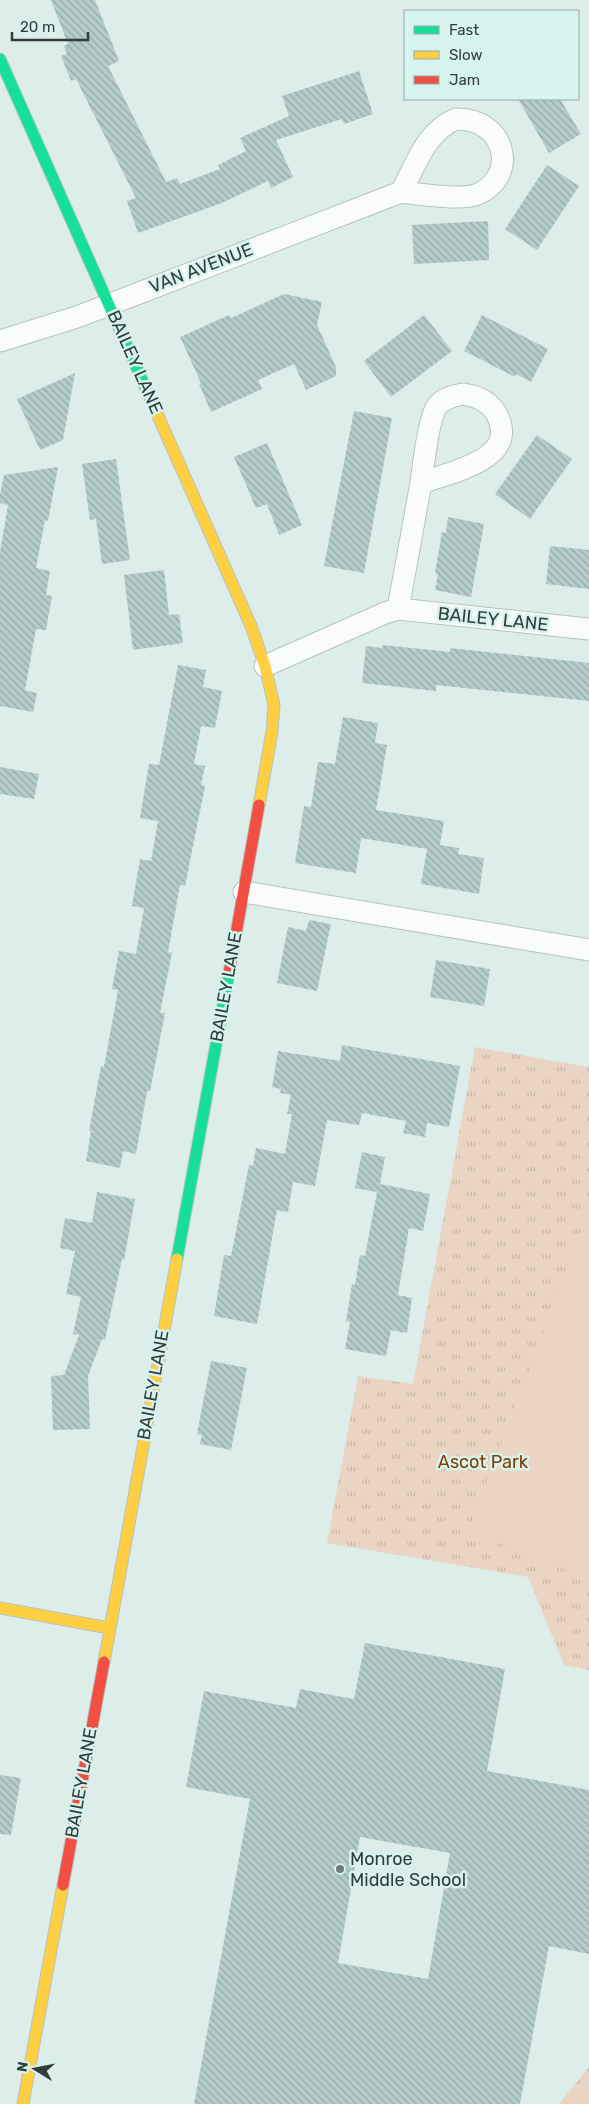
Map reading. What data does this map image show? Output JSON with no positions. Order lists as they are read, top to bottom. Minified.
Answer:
{"streets":{"street":["VAN AVENUE","BAILEY LANE"]},"crossings":[["VAN AVENUE","BAILEY LANE"]],"parks":["Ascot Park"],"places":["Monroe Middle School"],"legend":["Fast","Slow","Jam"],"scale_bar":"20 m","north":"left"}
